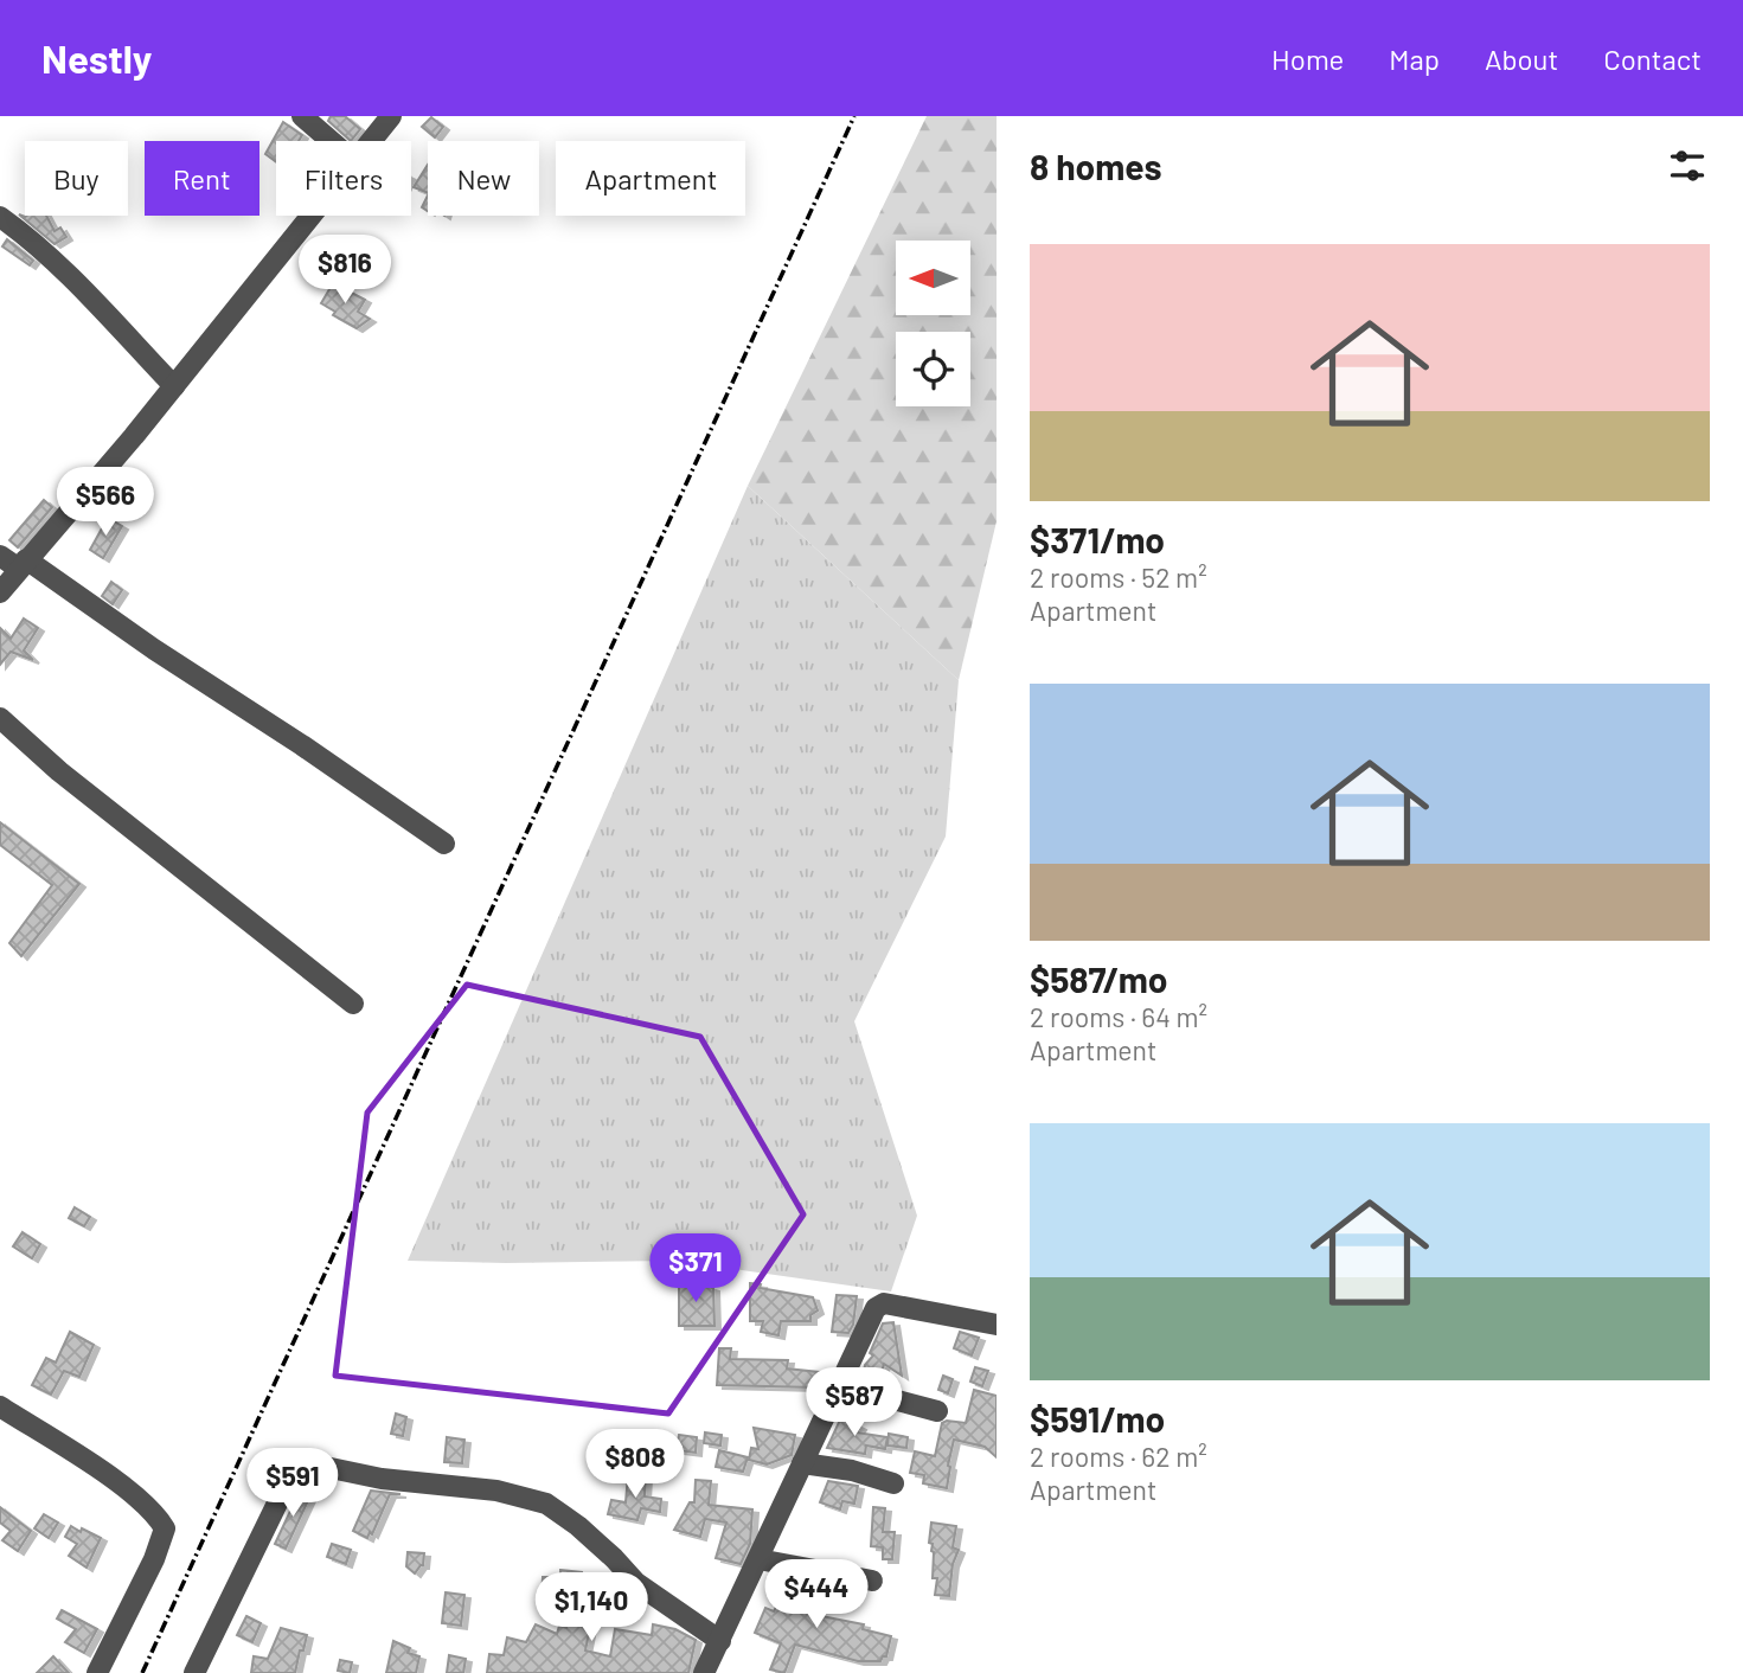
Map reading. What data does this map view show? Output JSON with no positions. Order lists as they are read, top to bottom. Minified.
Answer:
{"north":"left","page":{"header":"Nestly","nav":["Home","Map","About","Contact"],"heading":"8 homes","chip":["Buy","Rent","Filters","New","Apartment"],"list":[{"name":"$371/mo","note":"2 rooms · 52 m² · Apartment"},{"name":"$587/mo","note":"2 rooms · 64 m² · Apartment"},{"name":"$591/mo","note":"2 rooms · 62 m² · Apartment"}],"price":["$816","$566","$371","$587","$808","$591","$444","$1,140"]}}
